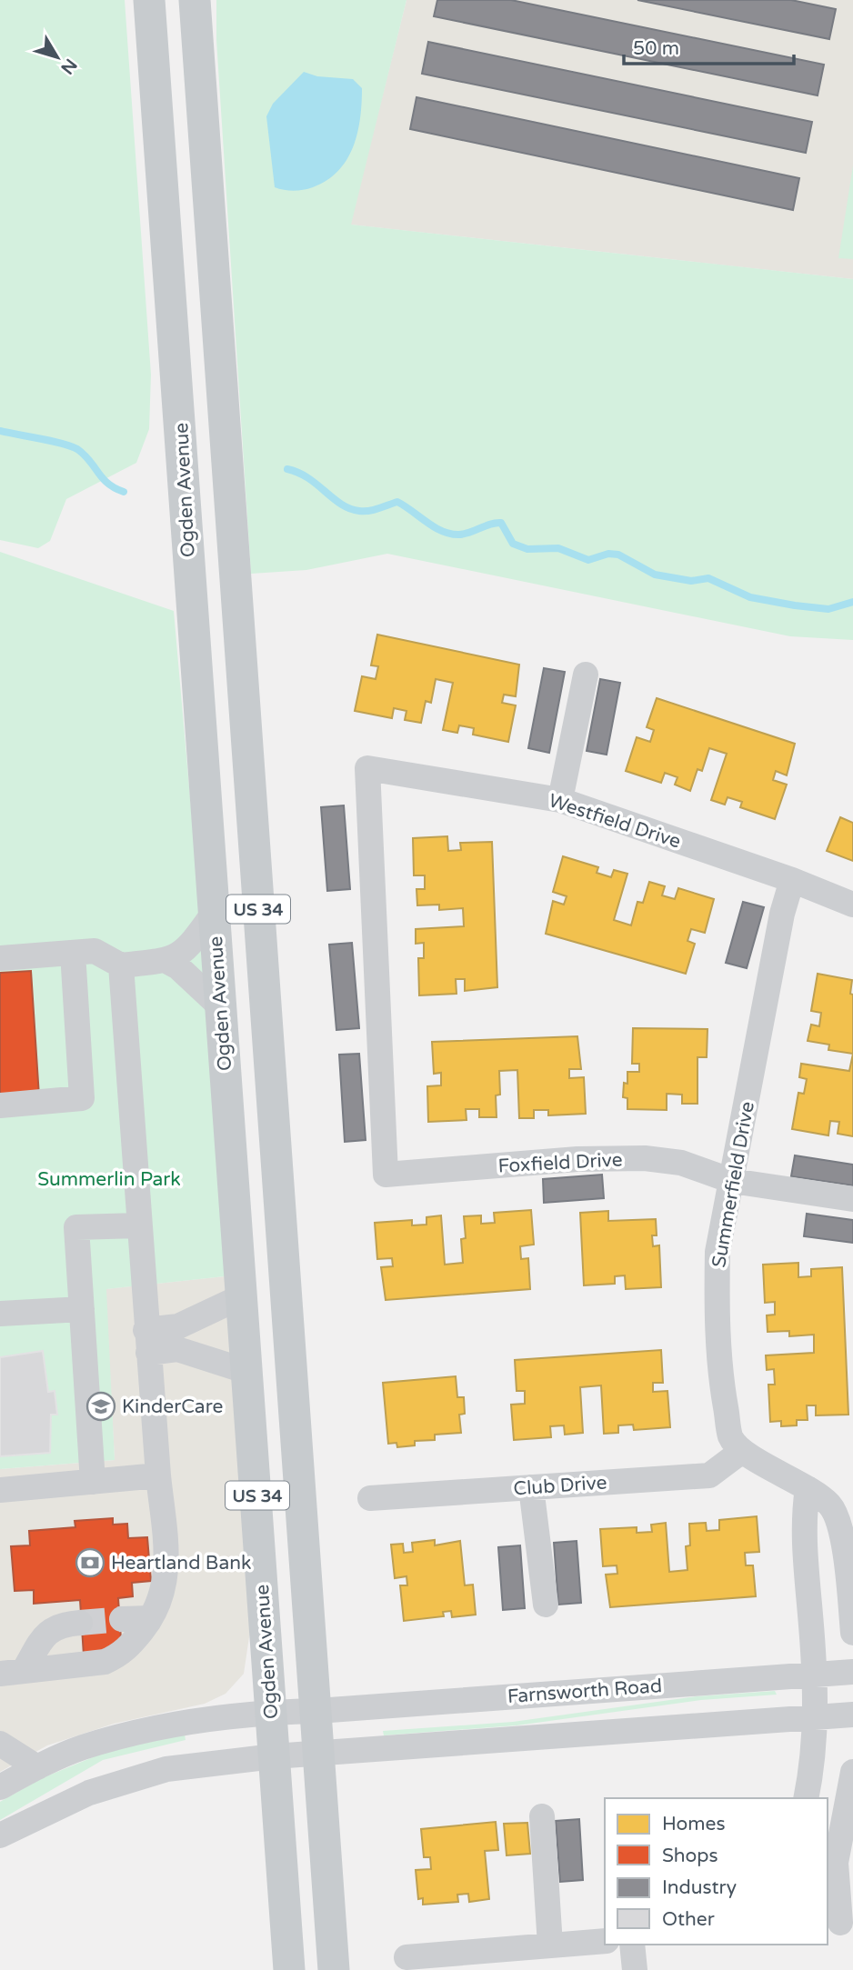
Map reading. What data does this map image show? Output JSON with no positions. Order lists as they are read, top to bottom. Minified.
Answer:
{"streets":{"main road":["Ogden Avenue","US 34"],"street":["Westfield Drive","Foxfield Drive","Summerfield Drive","Club Drive","Farnsworth Road"]},"crossings":[["Ogden Avenue","Farnsworth Road"],["Westfield Drive","Foxfield Drive"],["Westfield Drive","Summerfield Drive"],["US 34","Farnsworth Road"],["Foxfield Drive","Summerfield Drive"],["Summerfield Drive","Club Drive"]],"parks":["Summerlin Park"],"places":{"school or university":["KinderCare"],"bank":["Heartland Bank"]},"legend":["Homes","Shops","Industry","Other"],"scale_bar":"50 m","north":"bottom right"}
